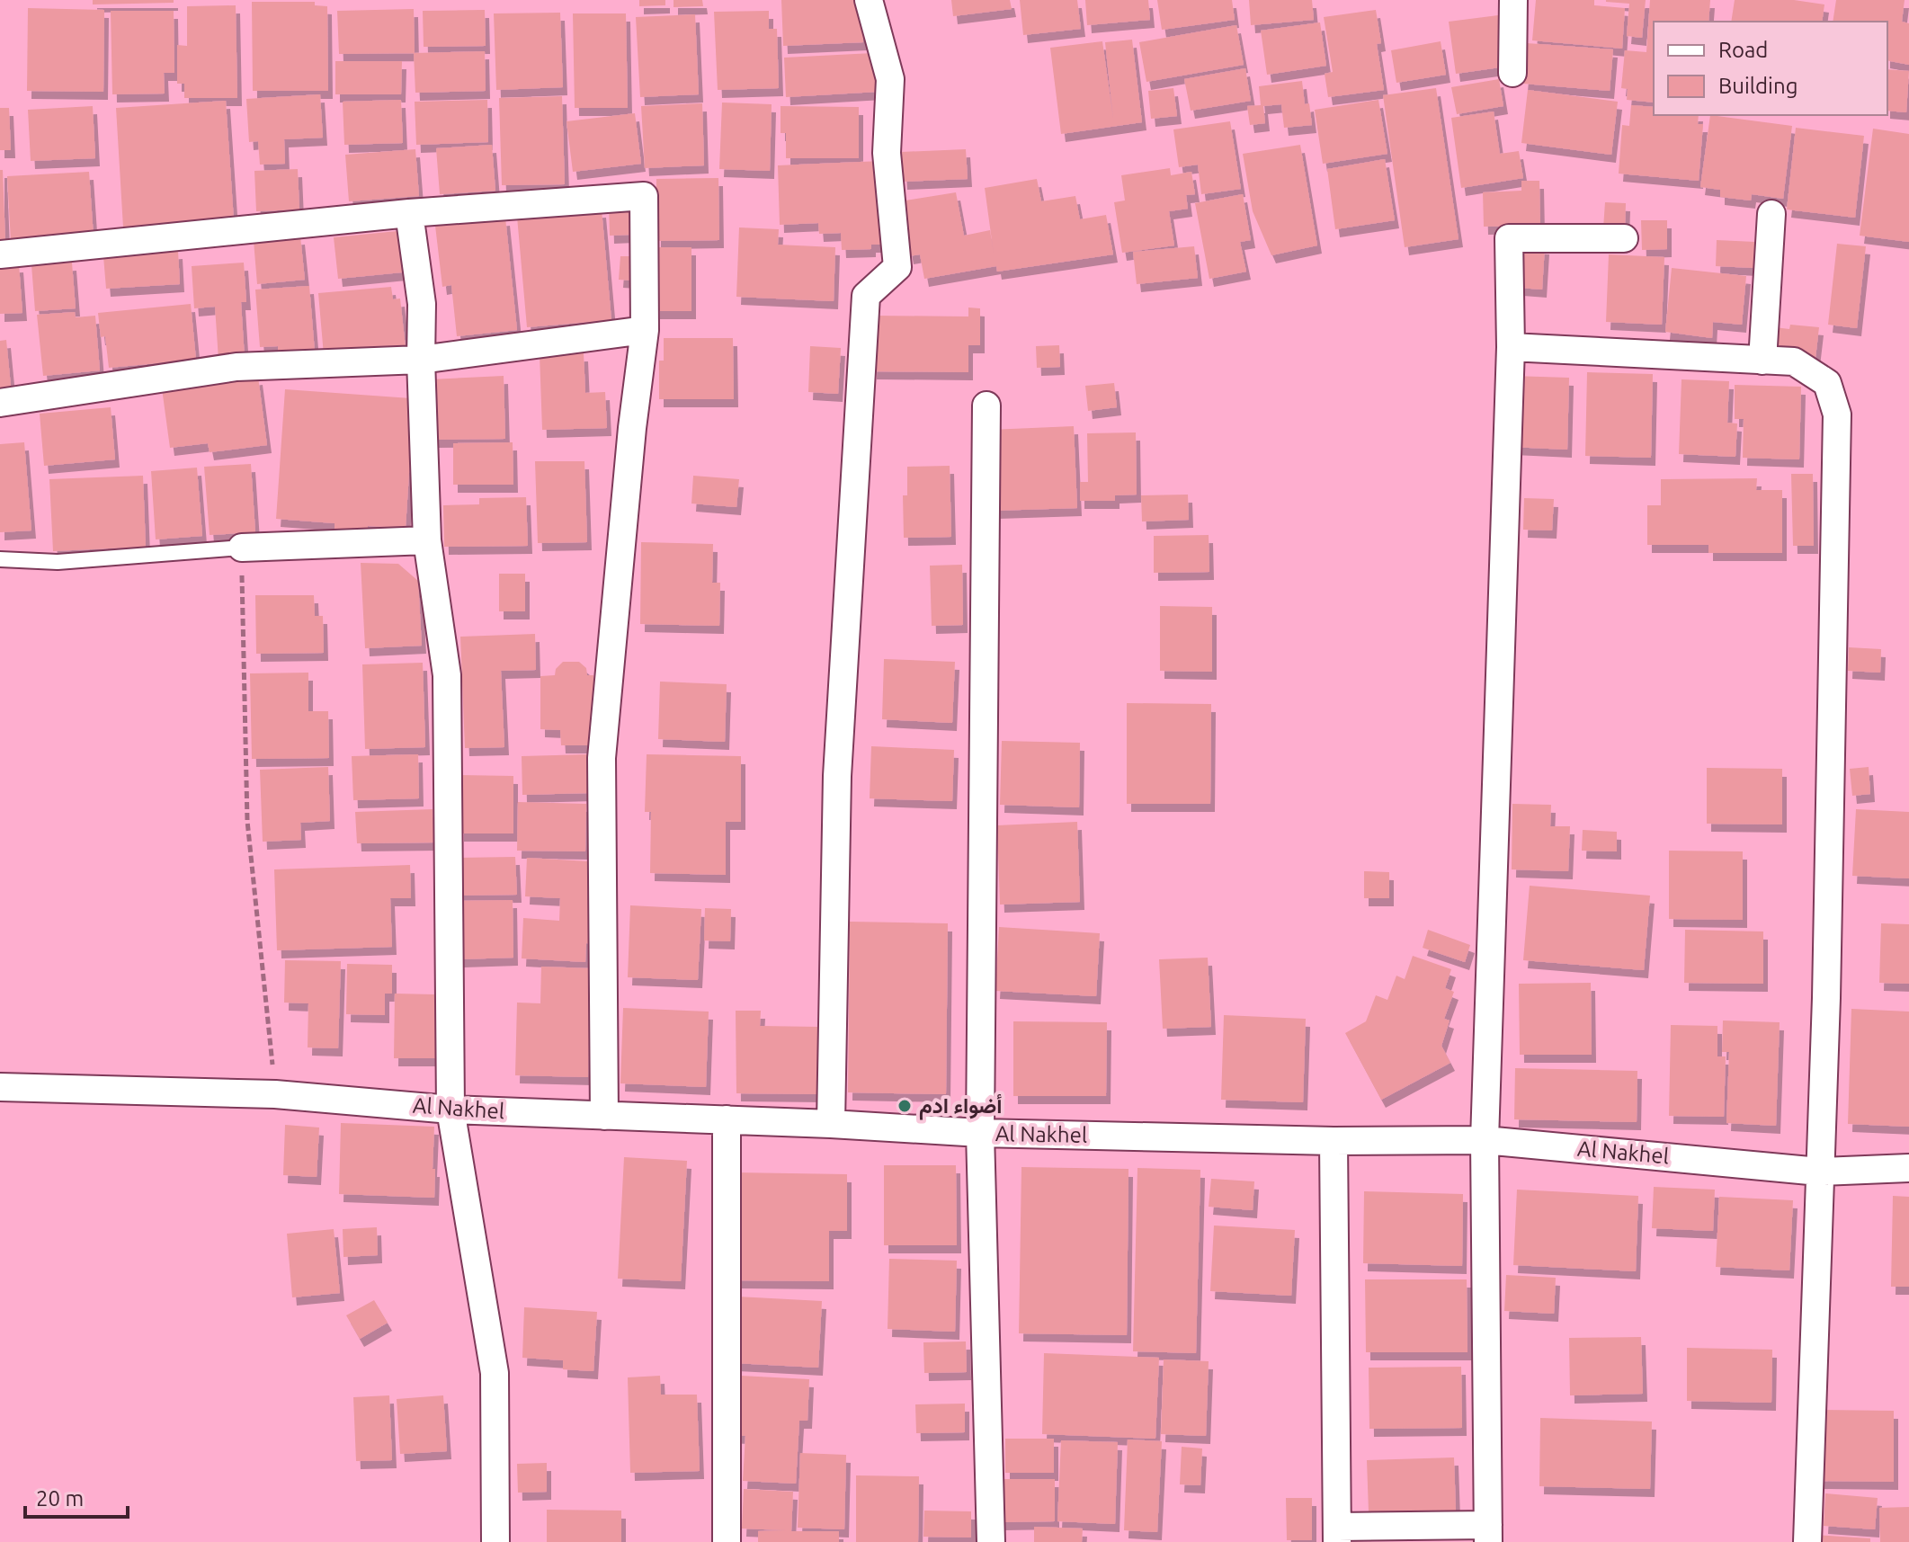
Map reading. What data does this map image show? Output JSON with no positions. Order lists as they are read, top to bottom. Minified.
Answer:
{"streets":{"street":["Al Nakhel"]},"places":["أضواء ادم"],"legend":["Road","Building"],"scale_bar":"20 m"}
